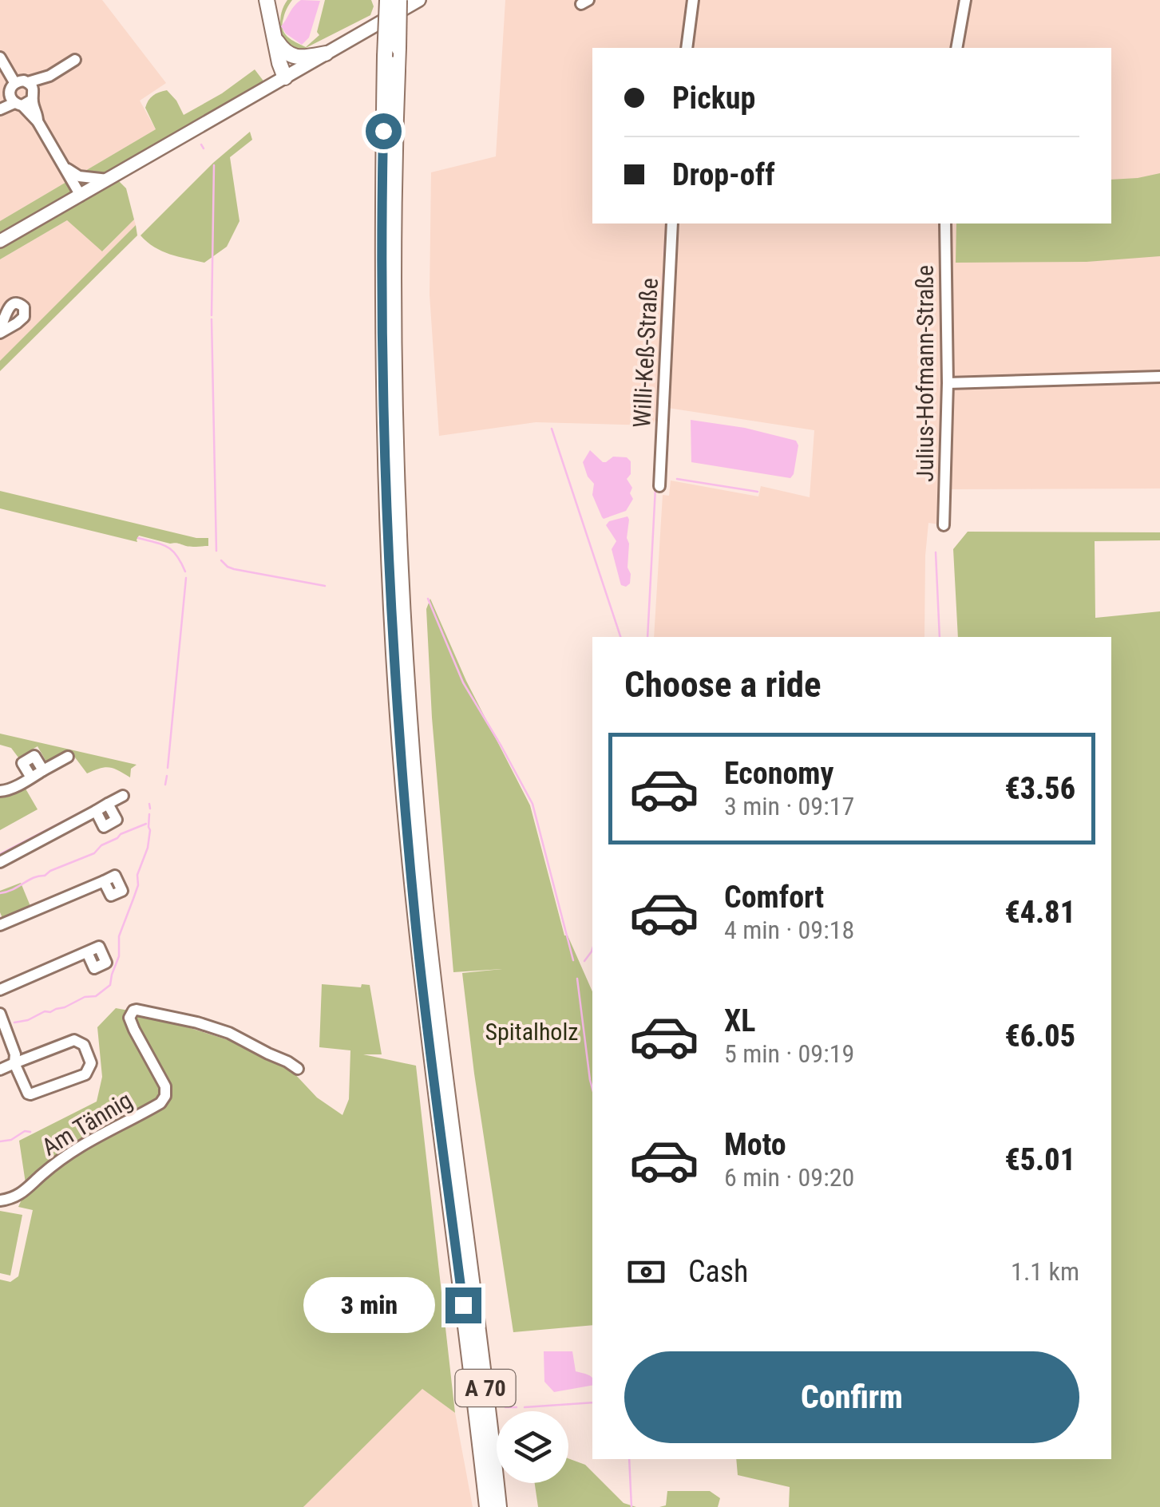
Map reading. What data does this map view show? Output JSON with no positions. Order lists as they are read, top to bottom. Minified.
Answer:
{"streets":{"highway":["A 70"],"street":["Willi-Keß-Straße","Julius-Hofmann-Straße","Am Tännig"]},"parks":["Spitalholz"],"page":{"banner":["Pickup","Drop-off"],"heading":"Choose a ride","list":[{"name":"Economy","note":"3 min · 09:17","value":"€3.56"},{"name":"Comfort","note":"4 min · 09:18","value":"€4.81"},{"name":"XL","note":"5 min · 09:19","value":"€6.05"},{"name":"Moto","note":"6 min · 09:20","value":"€5.01"}],"pay":["Cash","1.1 km"],"bubble":"3 min","buttons":"Confirm"}}
